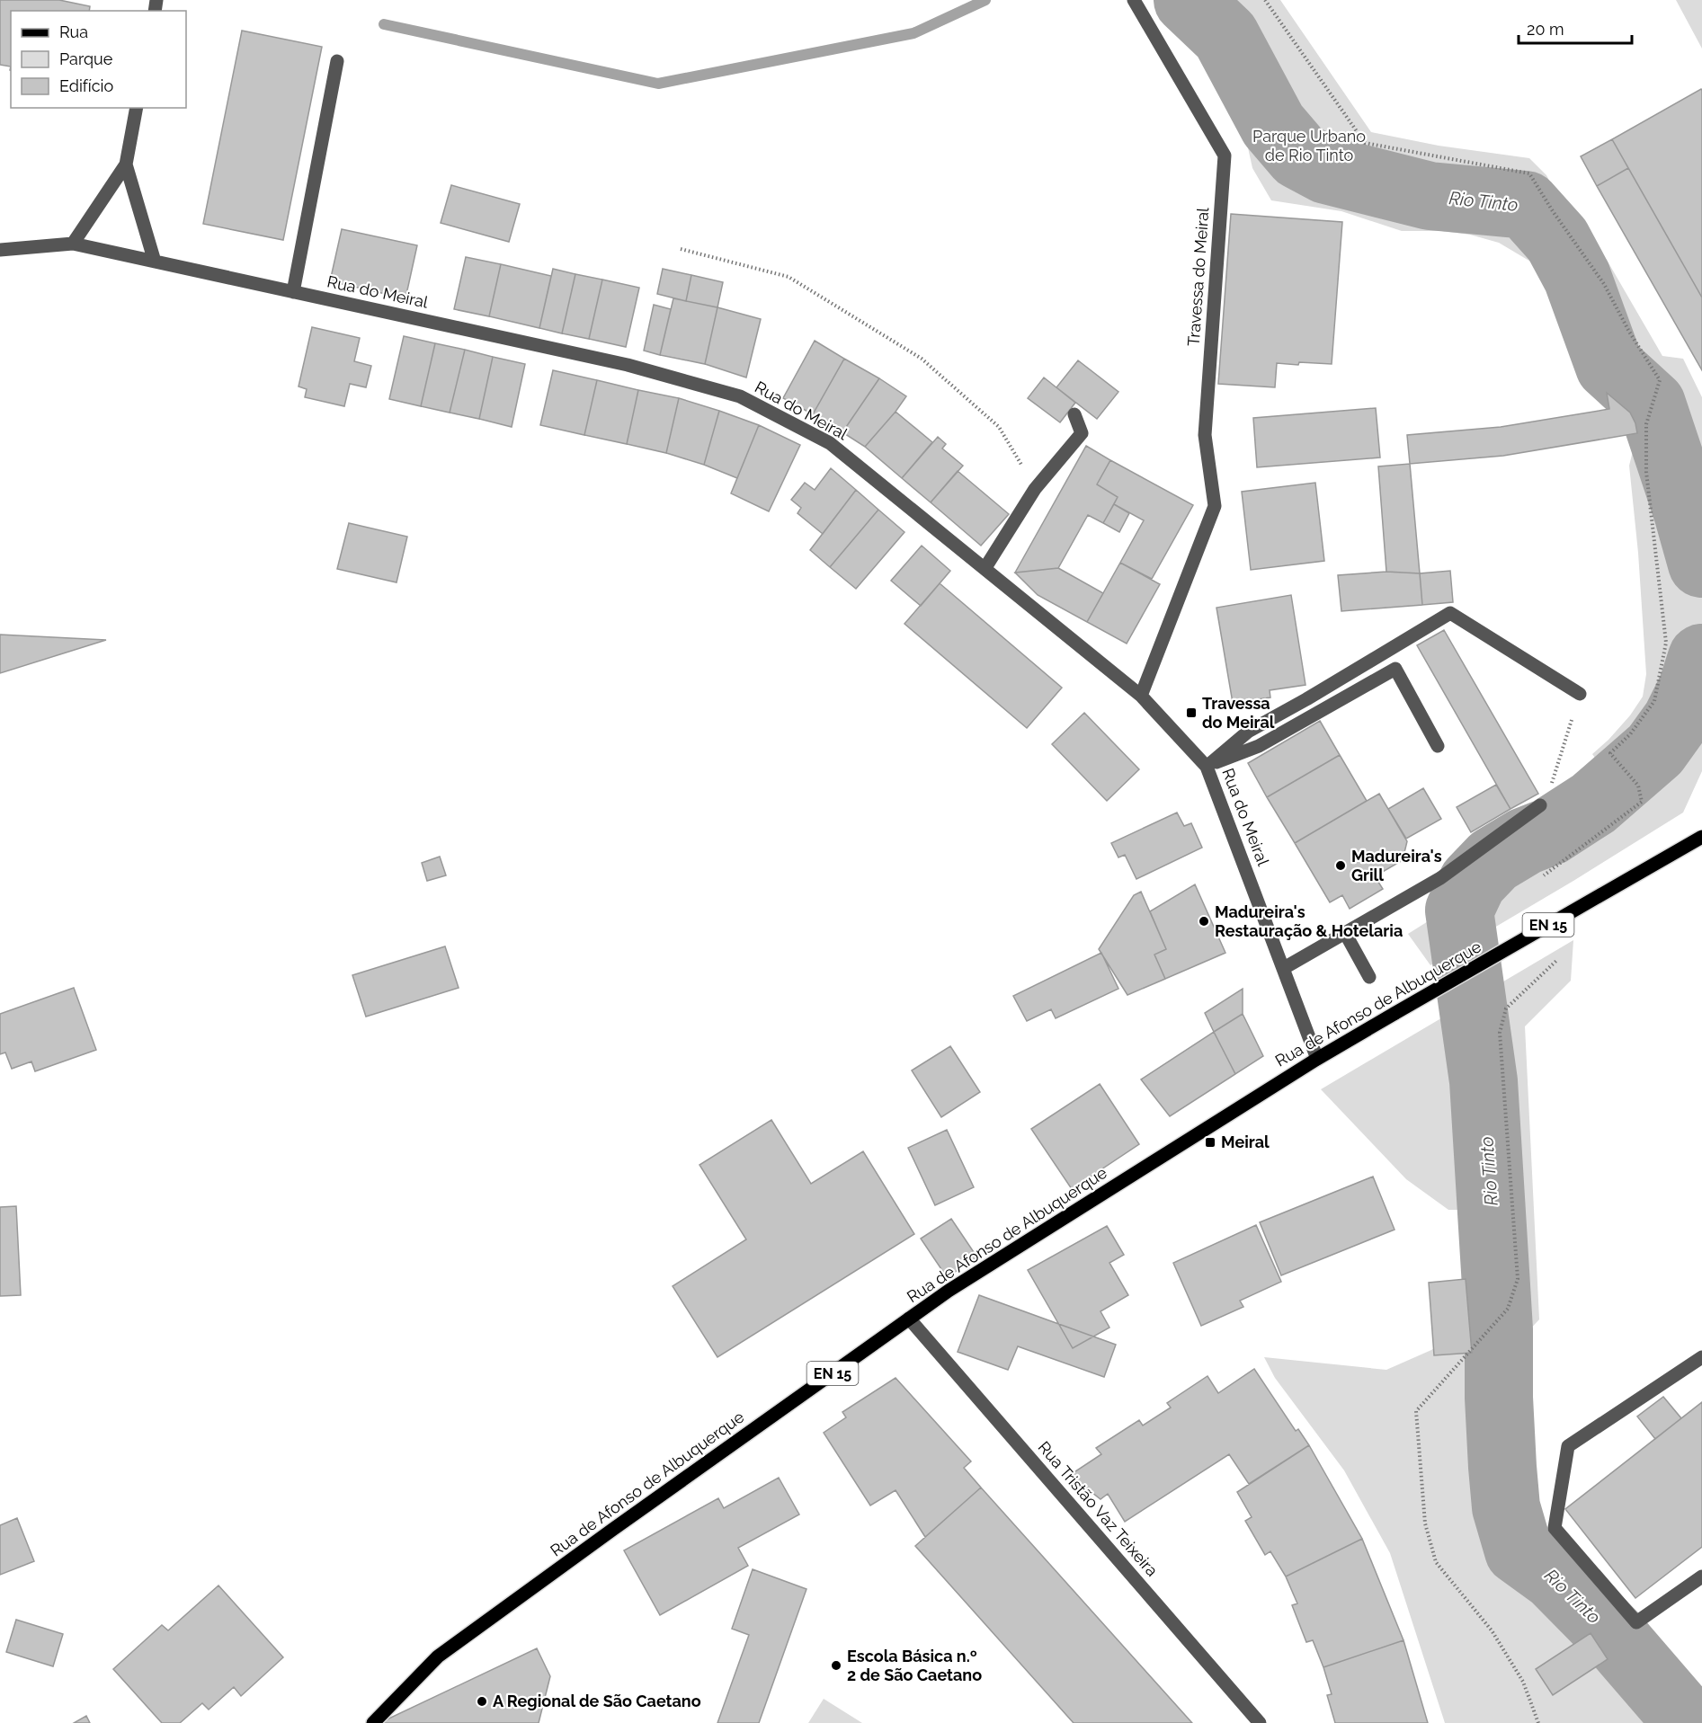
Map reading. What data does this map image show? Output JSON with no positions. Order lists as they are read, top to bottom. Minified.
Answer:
{"streets":{"main road":["EN 15","Rua de Afonso de Albuquerque"],"street":["Travessa do Meiral","Rua do Meiral","Rua Tristão Vaz Teixeira"]},"crossings":[["Travessa do Meiral","Rua do Meiral"],["Rua do Meiral","Rua de Afonso de Albuquerque"],["Rua de Afonso de Albuquerque","Rua Tristão Vaz Teixeira"]],"water":["Rio Tinto"],"parks":["Parque Urbano de Rio Tinto"],"places":{"transit":["Travessa do Meiral","Meiral"],"other":["Madureira's Grill","Madureira's Restauração & Hotelaria","Escola Básica n.º 2 de São Caetano","A Regional de São Caetano"]},"legend":["Rua","Parque","Edifício"],"scale_bar":"20 m"}
